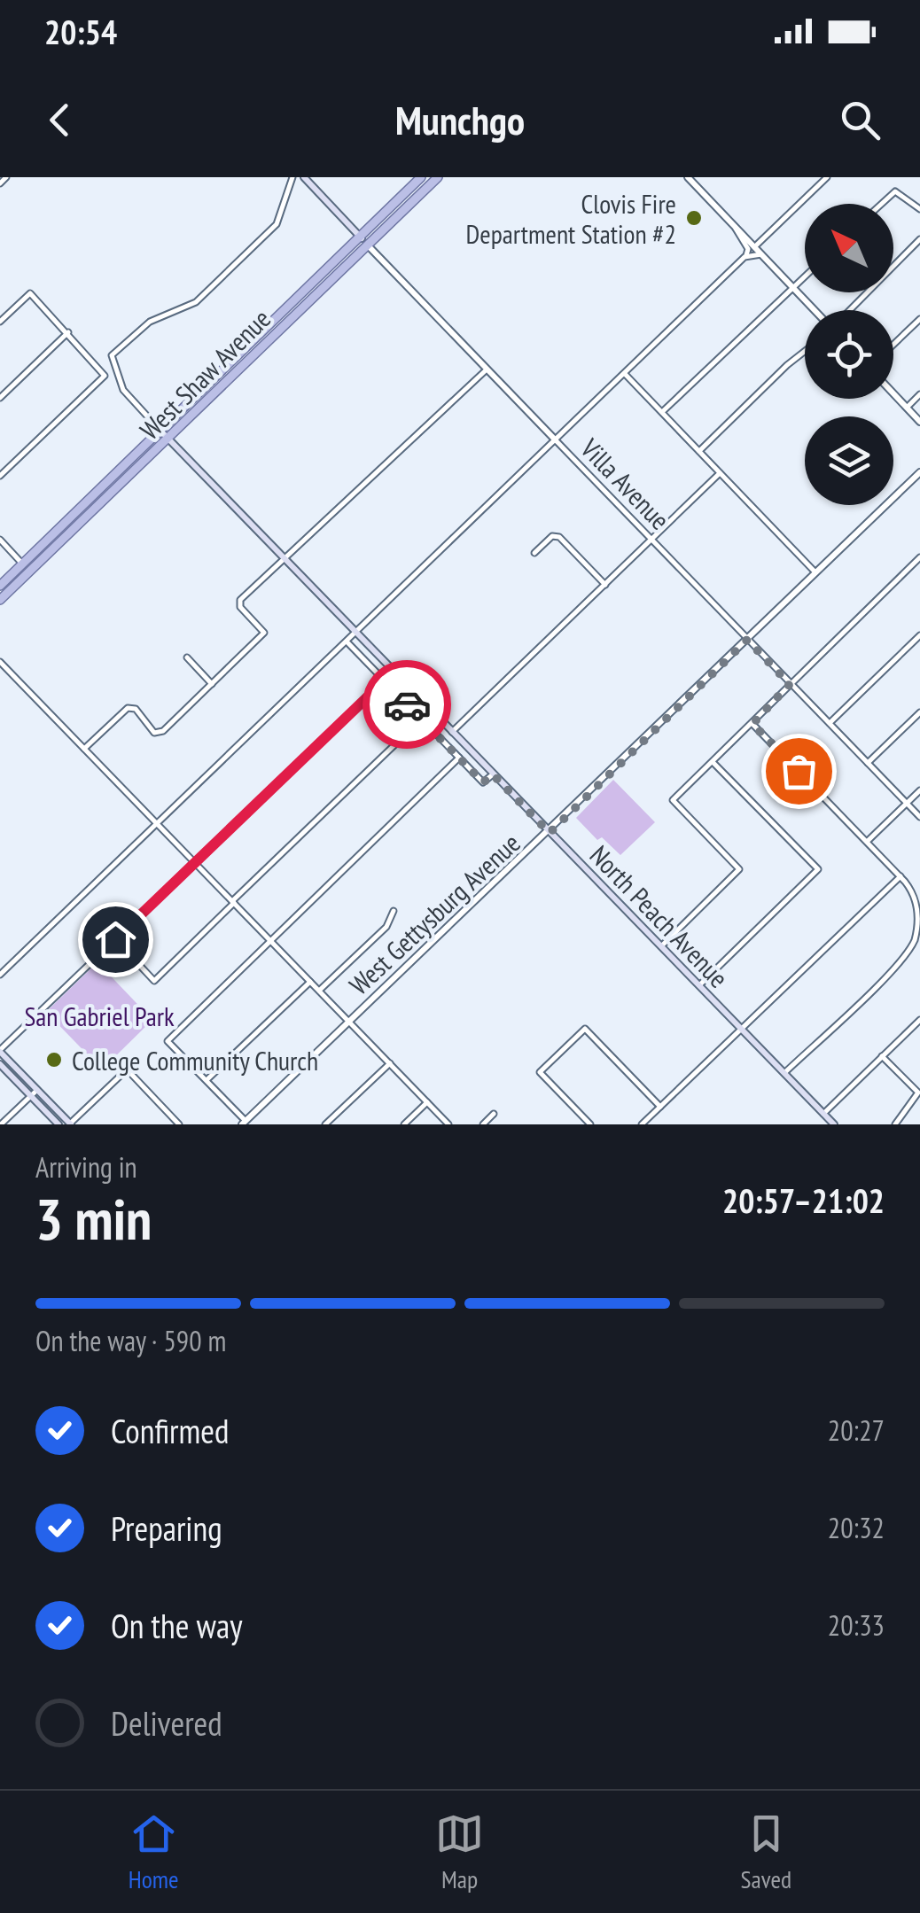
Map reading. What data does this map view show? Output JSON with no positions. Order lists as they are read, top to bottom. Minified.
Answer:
{"streets":{"main road":["West Shaw Avenue","Villa Avenue","North Peach Avenue"],"street":["West Gettysburg Avenue"]},"crossings":[["West Shaw Avenue","Villa Avenue"],["West Shaw Avenue","North Peach Avenue"],["Villa Avenue","West Gettysburg Avenue"],["West Gettysburg Avenue","North Peach Avenue"]],"parks":["San Gabriel Park"],"places":["Clovis Fire Department Station #2","College Community Church"],"north":"top left","page":{"status":"20:54","header":"Munchgo","heading":["3 min","Arriving in","20:57–21:02"],"bar":"On the way · 590 m","list":[["Confirmed","20:27"],["Preparing","20:32"],["On the way","20:33"],"Delivered"],"tabs":["Home","Map","Saved"]}}
